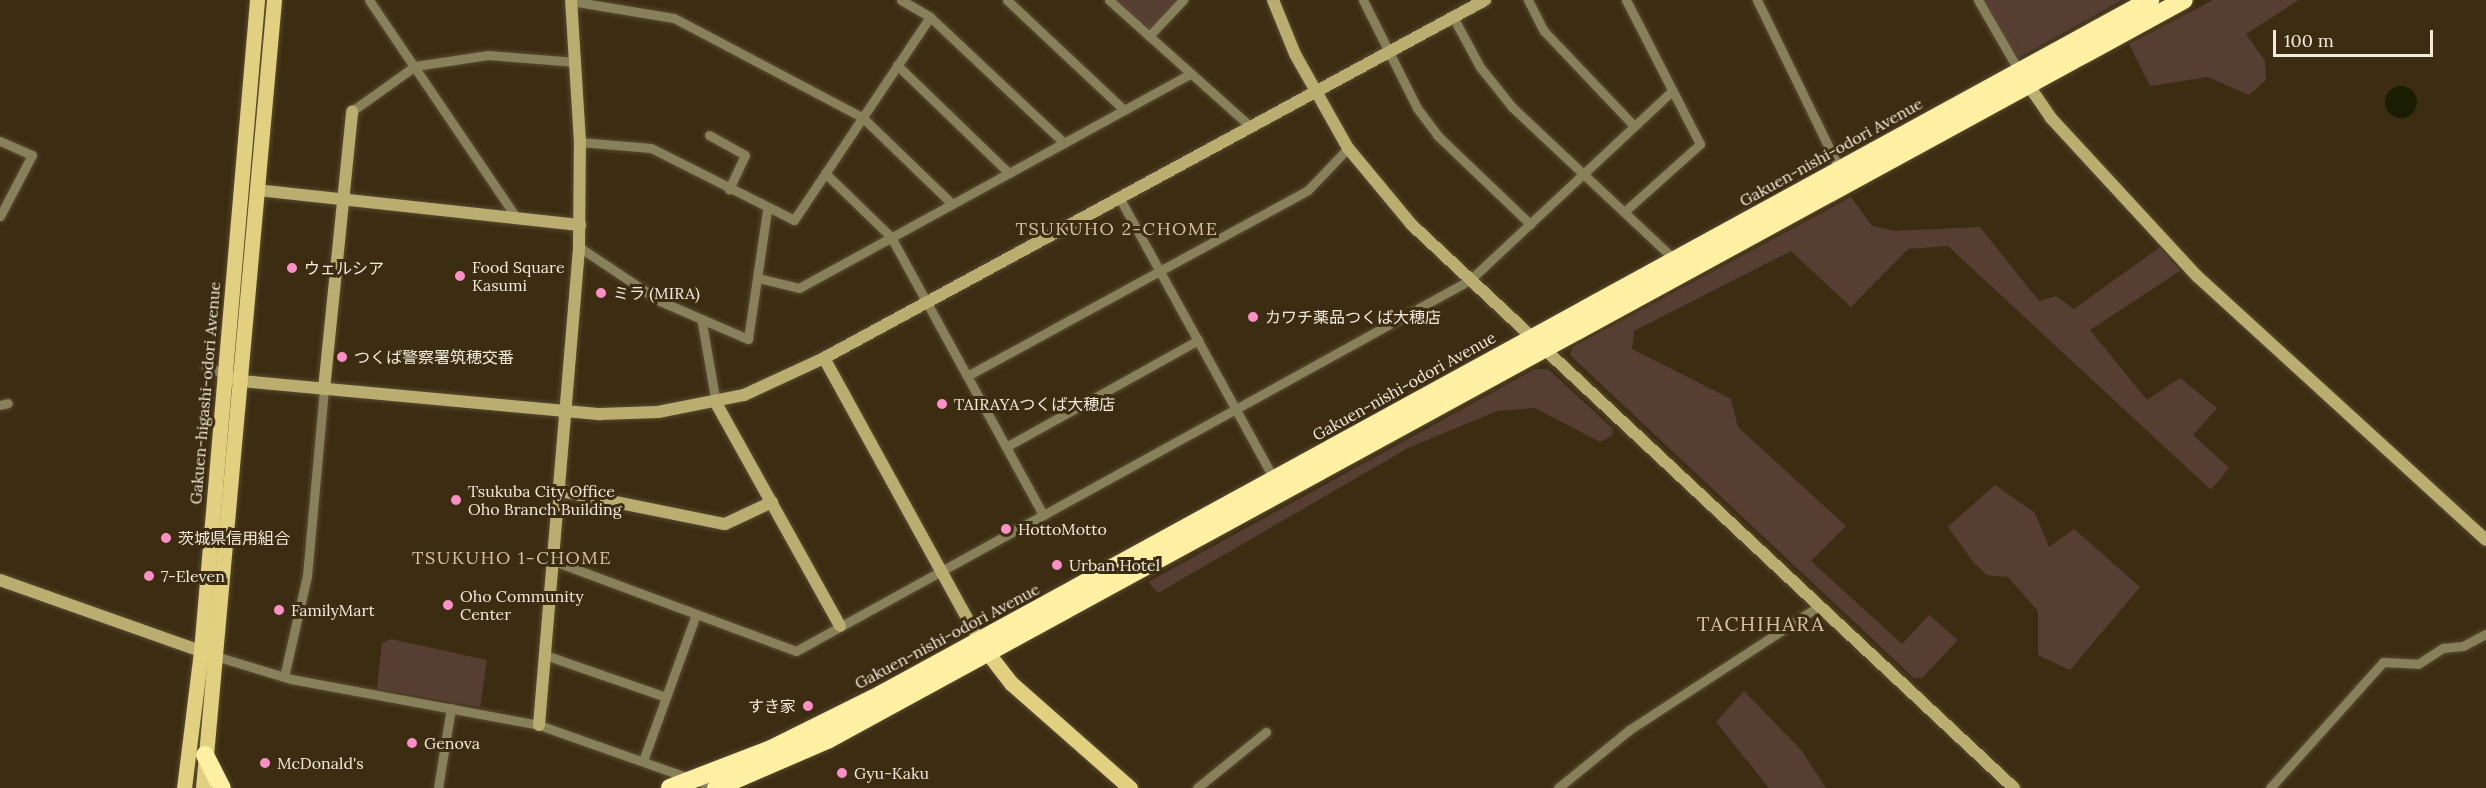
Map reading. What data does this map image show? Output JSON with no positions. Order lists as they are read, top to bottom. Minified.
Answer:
{"streets":{"highway":["Gakuen-nishi-odori Avenue"],"main road":["Gakuen-higashi-odori Avenue"]},"districts":["TSUKUHO 2-CHOME","TSUKUHO 1-CHOME","TACHIHARA"],"places":["ウェルシア","Food Square Kasumi","ミラ (MIRA)","カワチ薬品つくば大穂店","つくば警察署筑穂交番","TAIRAYAつくば大穂店","Tsukuba City Office Oho Branch Building","HottoMotto","茨城県信用組合","Urban Hotel","7-Eleven","Oho Community Center","FamilyMart","すき家","Genova","McDonald's","Gyu-Kaku"],"scale_bar":"100 m"}
